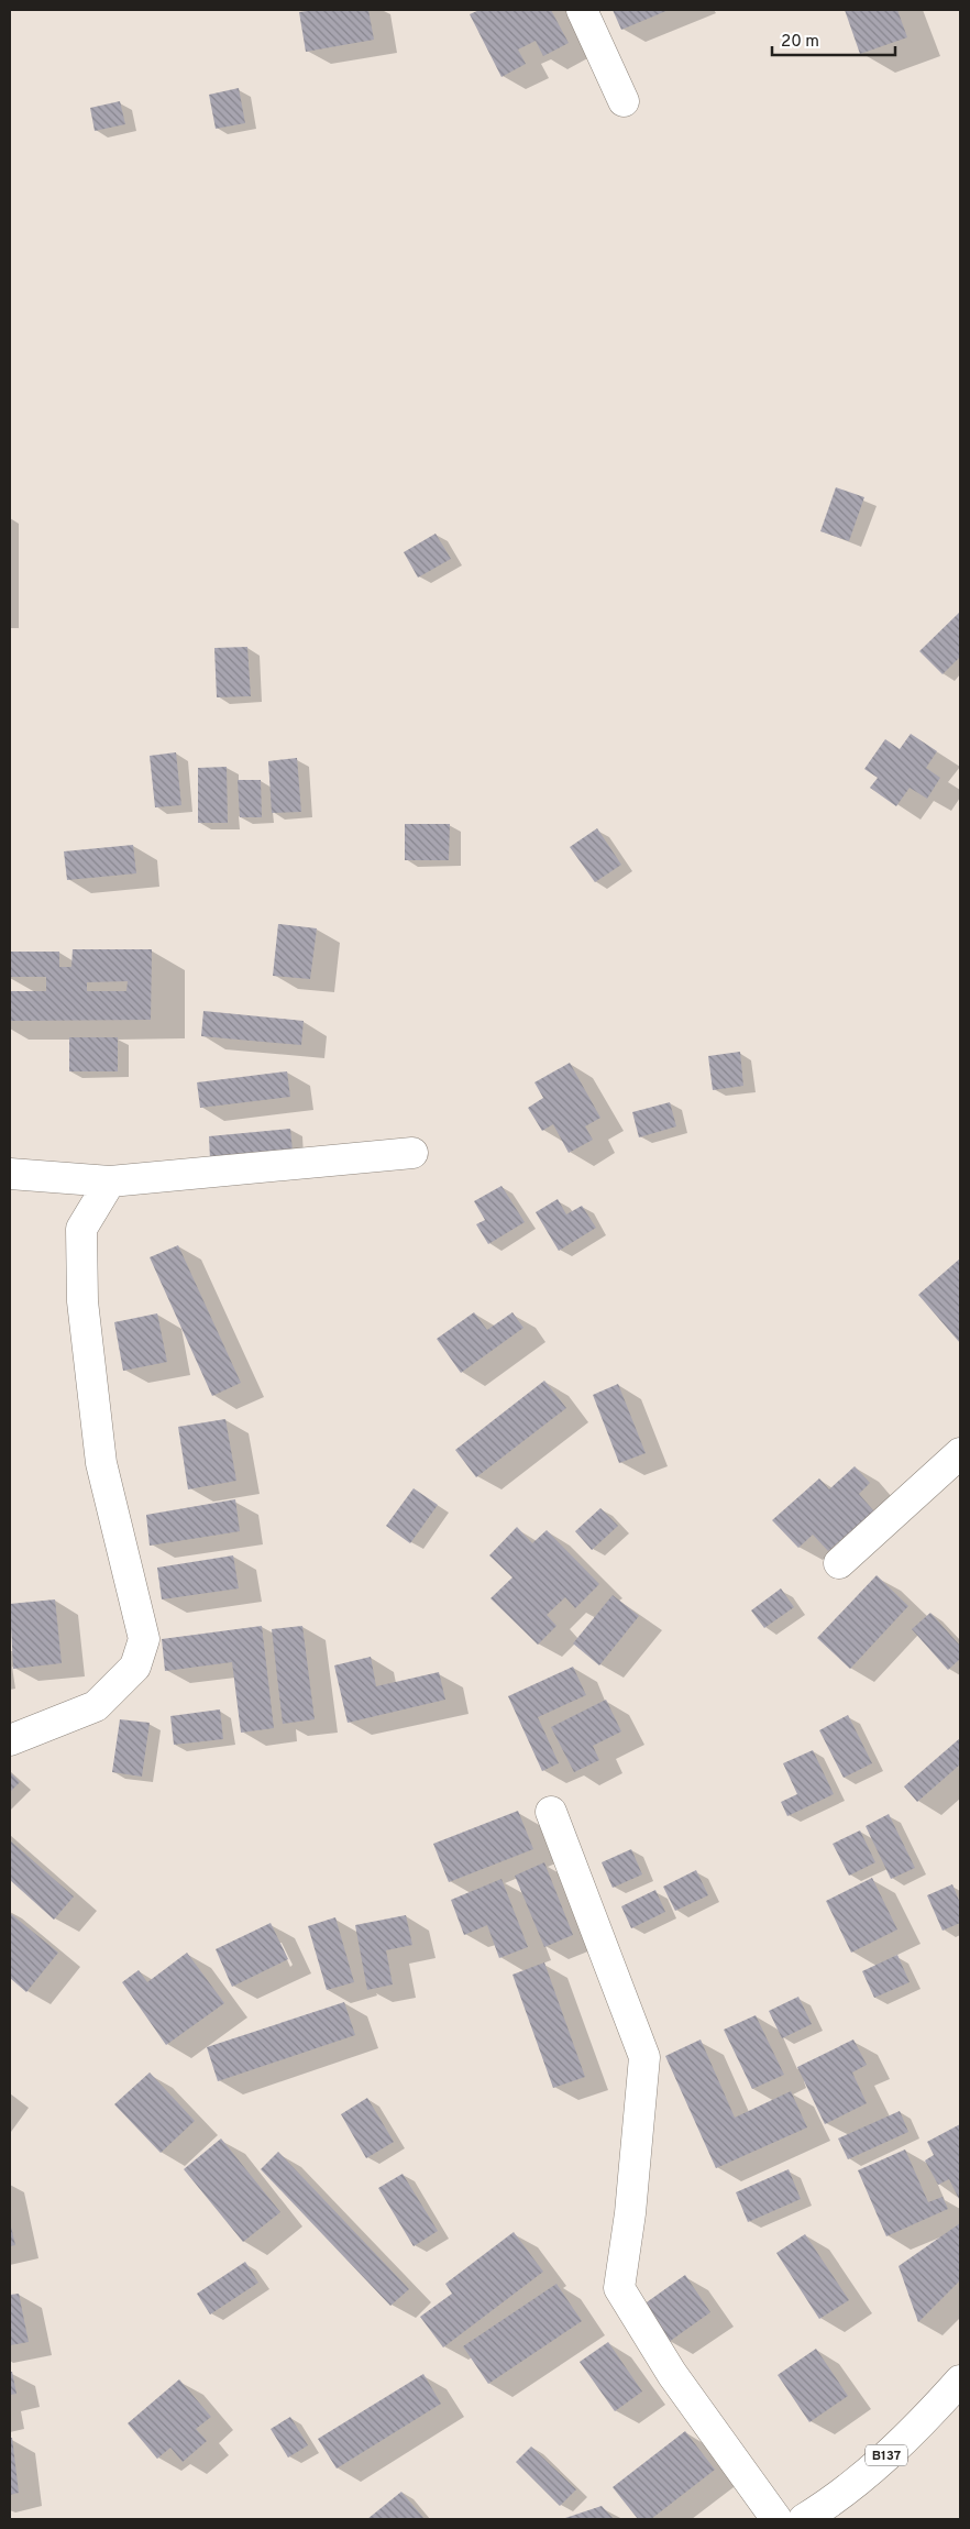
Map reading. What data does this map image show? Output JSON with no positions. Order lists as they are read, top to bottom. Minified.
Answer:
{"streets":{"street":["B137"]},"scale_bar":"20 m"}
